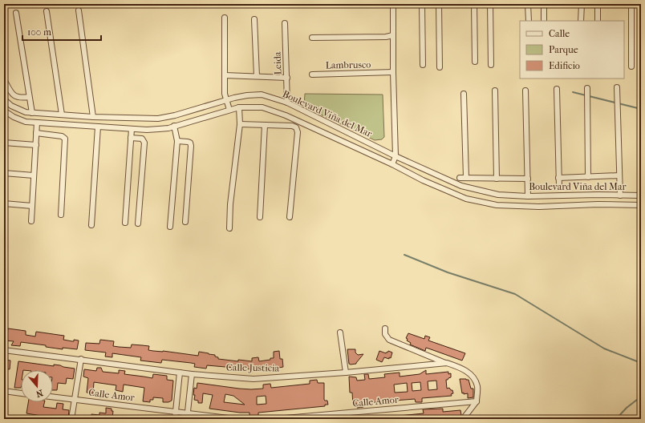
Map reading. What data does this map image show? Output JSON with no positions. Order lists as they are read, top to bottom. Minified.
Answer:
{"streets":{"street":["Leida","Lambrusco","Boulevard Viña del Mar","Calle Justicia","Calle Amor"]},"crossings":[["Leida","Boulevard Viña del Mar"],["Calle Justicia","Calle Amor"]],"legend":["Calle","Parque","Edificio"],"scale_bar":"100 m","north":"bottom"}
